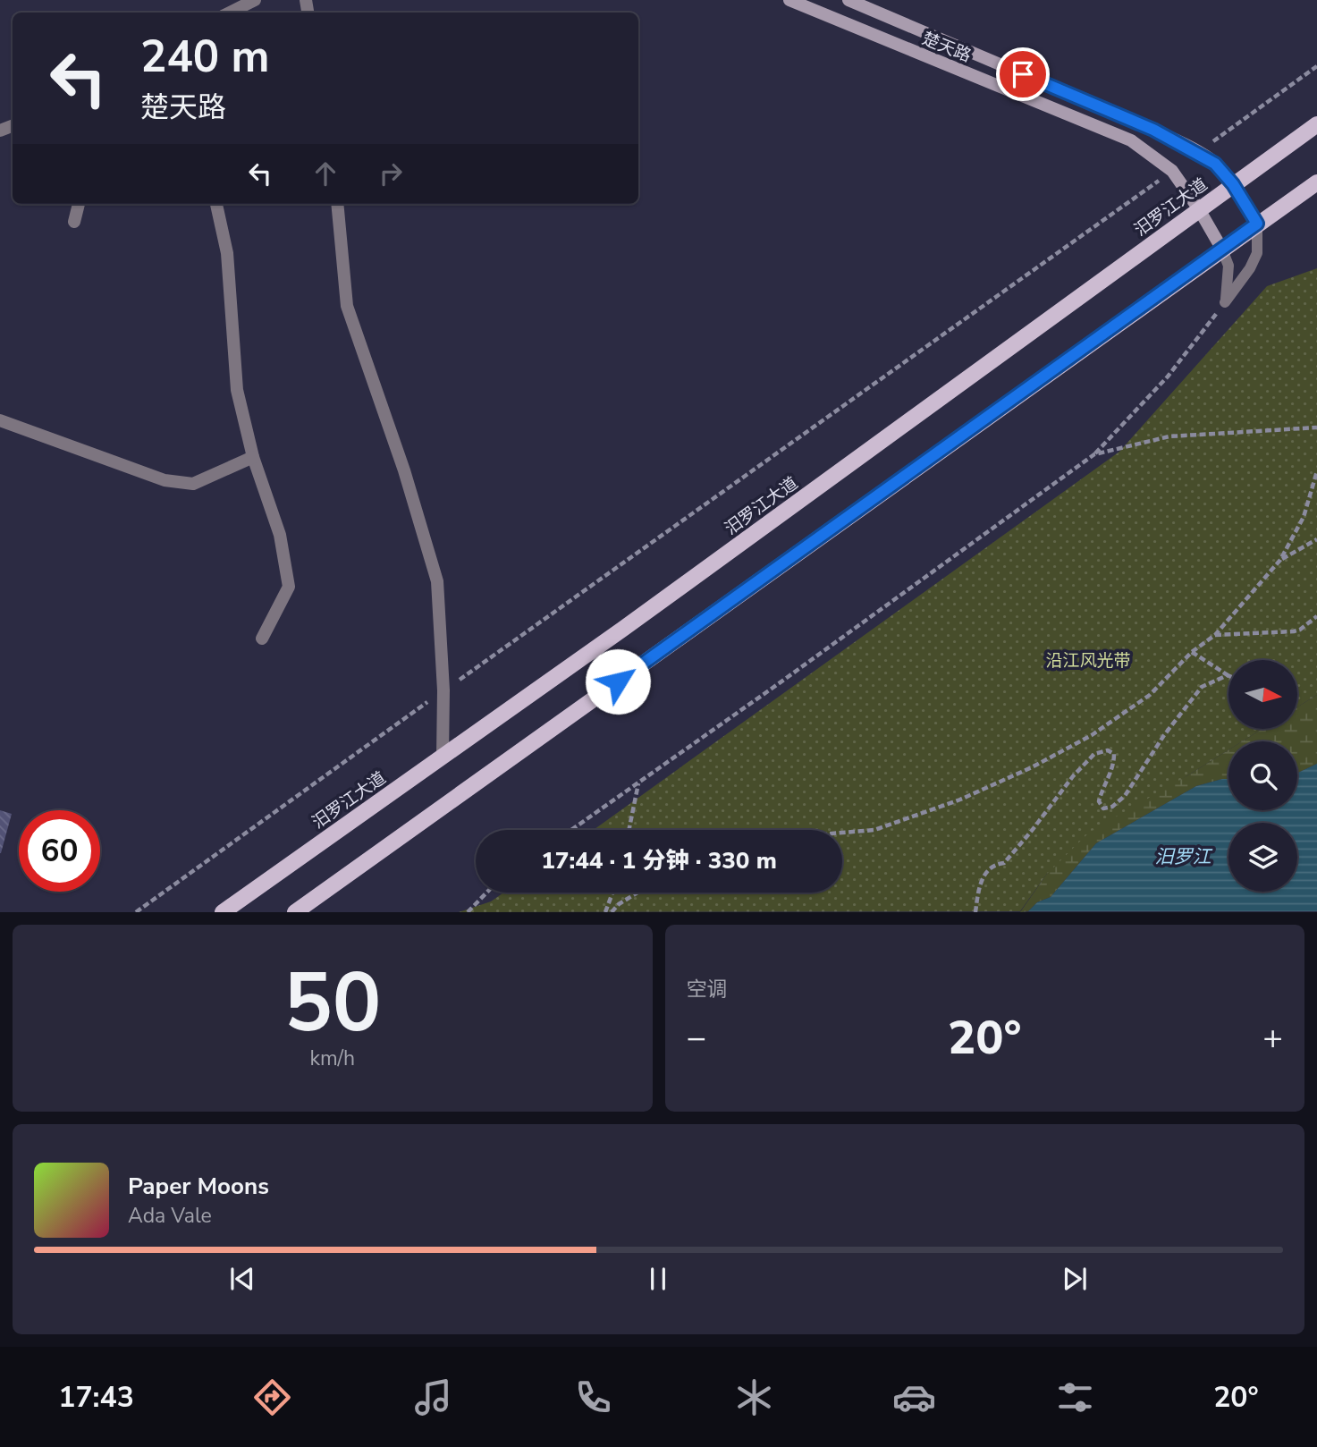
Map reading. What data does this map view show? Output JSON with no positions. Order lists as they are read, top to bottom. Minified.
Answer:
{"streets":{"main road":["楚天路","汨罗江大道"]},"crossings":[["楚天路","汨罗江大道"]],"water":["汨罗江"],"parks":["沿江风光带"],"north":"right","page":{"turn":["240 m","楚天路"],"limit":"60","trip":"17:44 · 1 分钟 · 330 m","tile":[["50","km/h"],"空调"],"heat":["−","20°","+"],"song":["Paper Moons","Ada Vale"],"tabs":["17:43","20°"]}}
